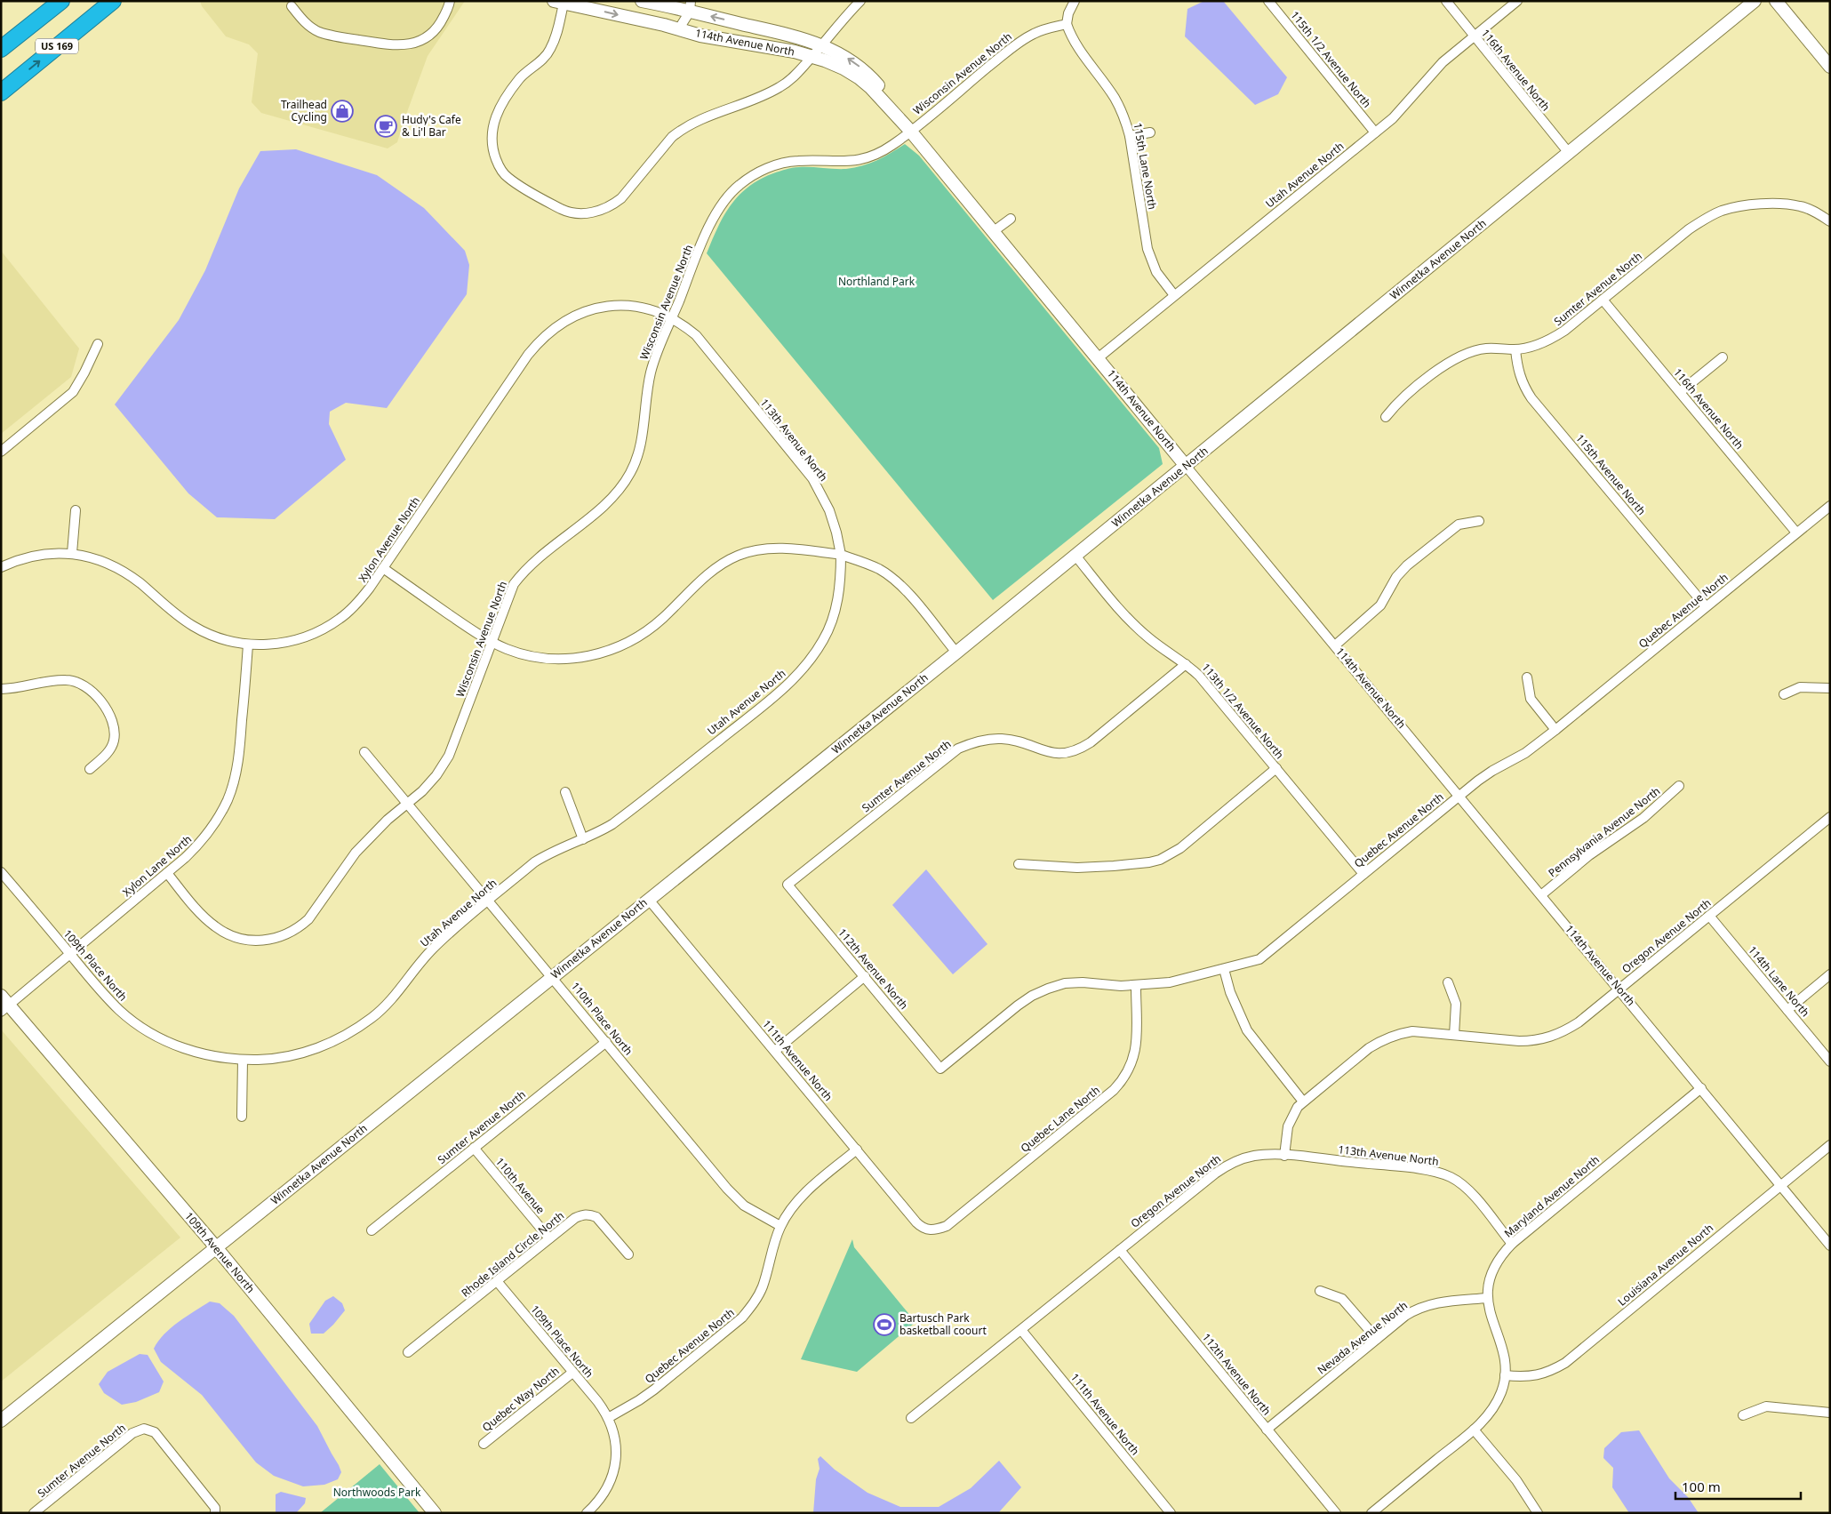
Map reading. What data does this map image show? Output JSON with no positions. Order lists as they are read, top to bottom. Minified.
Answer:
{"streets":{"highway":["US 169"],"street":["114th Avenue North","115th 1/2 Avenue North","116th Avenue North","Wisconsin Avenue North","115th Lane North","Utah Avenue North","Winnetka Avenue North","Sumter Avenue North","113th Avenue North","115th Avenue North","Xylon Avenue North","Quebec Avenue North","113th 1/2 Avenue North","Pennsylvania Avenue North","Xylon Lane North","Oregon Avenue North","109th Place North","112th Avenue North","114th Lane North","110th Place North","111th Avenue North","Quebec Lane North","110th Avenue","Maryland Avenue North","109th Avenue North","Rhode Island Circle North","Louisiana Avenue North","Nevada Avenue North","Quebec Way North"]},"crossings":[["114th Avenue North","Wisconsin Avenue North"],["114th Avenue North","Utah Avenue North"],["114th Avenue North","Winnetka Avenue North"],["114th Avenue North","Quebec Avenue North"],["114th Avenue North","Pennsylvania Avenue North"],["114th Avenue North","Oregon Avenue North"],["114th Avenue North","Maryland Avenue North"],["114th Avenue North","Louisiana Avenue North"],["115th 1/2 Avenue North","Utah Avenue North"],["116th Avenue North","Utah Avenue North"],["116th Avenue North","Winnetka Avenue North"],["116th Avenue North","Sumter Avenue North"],["116th Avenue North","Quebec Avenue North"],["Wisconsin Avenue North","115th Lane North"],["Wisconsin Avenue North","113th Avenue North"],["Wisconsin Avenue North","Xylon Avenue North"],["Wisconsin Avenue North","Xylon Lane North"],["Wisconsin Avenue North","110th Place North"],["115th Lane North","Utah Avenue North"],["Utah Avenue North","113th Avenue North"],["Utah Avenue North","109th Place North"],["Utah Avenue North","110th Place North"],["Winnetka Avenue North","113th 1/2 Avenue North"],["Winnetka Avenue North","110th Place North"],["Winnetka Avenue North","111th Avenue North"],["Winnetka Avenue North","109th Avenue North"],["Sumter Avenue North","115th Avenue North"],["Sumter Avenue North","113th 1/2 Avenue North"],["Sumter Avenue North","112th Avenue North"],["Sumter Avenue North","110th Place North"],["Sumter Avenue North","110th Avenue"],["113th Avenue North","Xylon Avenue North"],["113th Avenue North","Oregon Avenue North"],["113th Avenue North","Maryland Avenue North"],["115th Avenue North","Quebec Avenue North"],["Xylon Avenue North","Xylon Lane North"],["Quebec Avenue North","113th 1/2 Avenue North"],["Quebec Avenue North","109th Place North"],["Quebec Avenue North","112th Avenue North"],["Quebec Avenue North","110th Place North"],["Quebec Avenue North","111th Avenue North"],["Quebec Avenue North","Quebec Lane North"],["Xylon Lane North","109th Place North"],["Xylon Lane North","109th Avenue North"],["Oregon Avenue North","112th Avenue North"],["Oregon Avenue North","114th Lane North"],["Oregon Avenue North","111th Avenue North"],["109th Place North","Rhode Island Circle North"],["109th Place North","Quebec Way North"],["112th Avenue North","Nevada Avenue North"],["111th Avenue North","Quebec Lane North"],["110th Avenue","Rhode Island Circle North"],["Maryland Avenue North","Louisiana Avenue North"],["Maryland Avenue North","Nevada Avenue North"]],"parks":["Northland Park","Northwoods Park"],"places":{"shop":["Trailhead Cycling"],"cafe":["Hudy's Cafe & Li'l Bar"],"sports":["Bartusch Park basketball coourt"]},"scale_bar":"100 m"}
